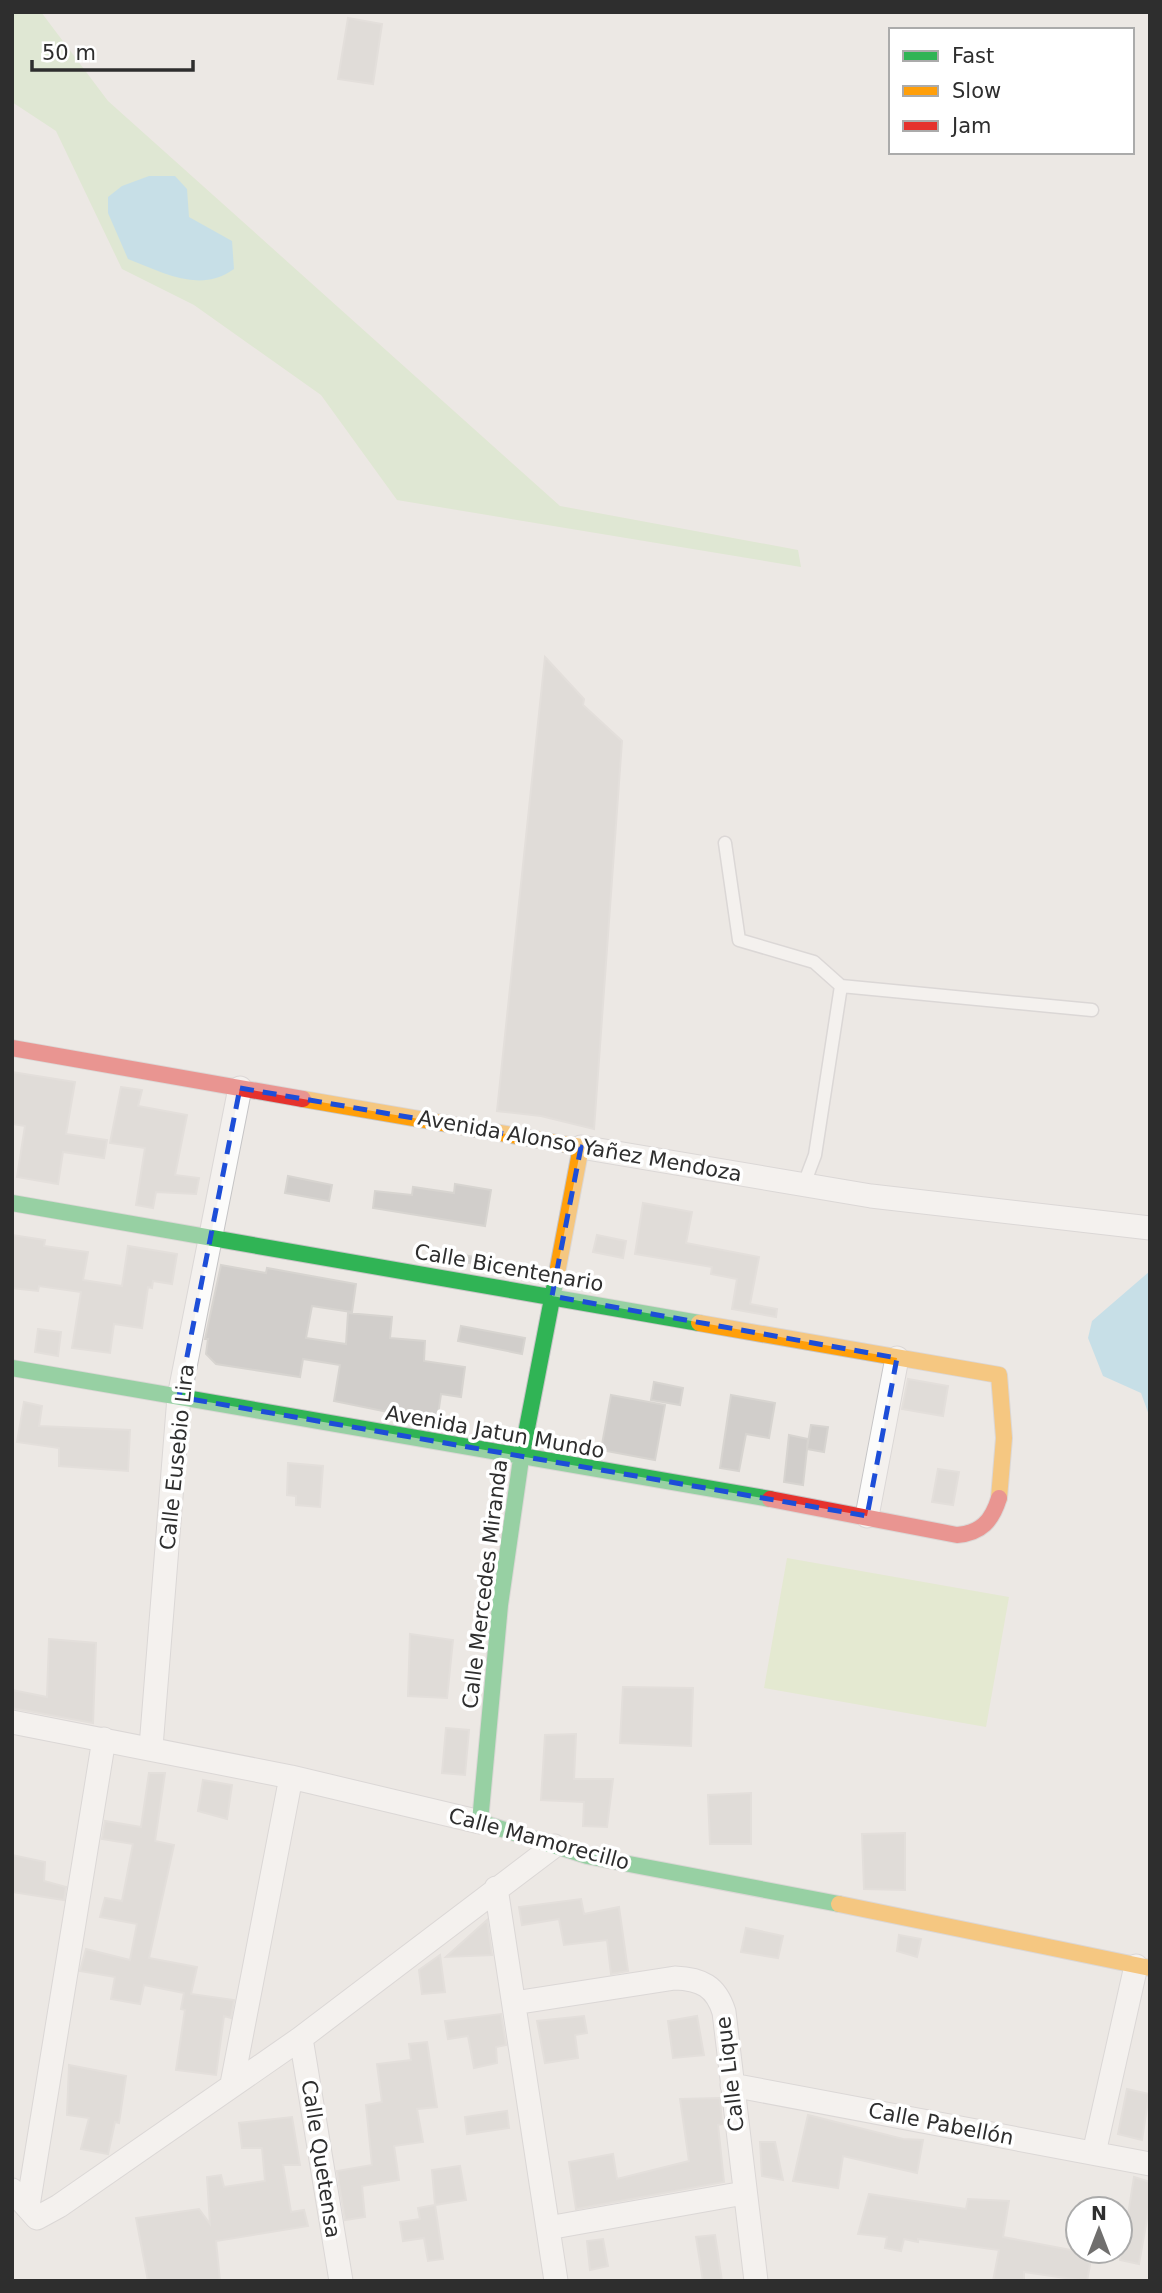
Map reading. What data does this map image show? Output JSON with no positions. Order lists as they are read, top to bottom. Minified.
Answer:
{"streets":{"street":["Avenida Alonso Yañez Mendoza","Calle Bicentenario","Avenida Jatun Mundo","Calle Eusebio Lira","Calle Mercedes Miranda","Calle Mamorecillo","Calle Lique","Calle Pabellón","Calle Quetensa"]},"crossings":[["Avenida Alonso Yañez Mendoza","Calle Eusebio Lira"],["Avenida Alonso Yañez Mendoza","Calle Mercedes Miranda"],["Calle Bicentenario","Avenida Jatun Mundo"],["Calle Bicentenario","Calle Eusebio Lira"],["Calle Bicentenario","Calle Mercedes Miranda"],["Avenida Jatun Mundo","Calle Eusebio Lira"],["Avenida Jatun Mundo","Calle Mercedes Miranda"],["Calle Eusebio Lira","Calle Mamorecillo"],["Calle Mercedes Miranda","Calle Mamorecillo"],["Calle Lique","Calle Pabellón"]],"legend":["Fast","Slow","Jam"],"scale_bar":"50 m","north":"top"}
